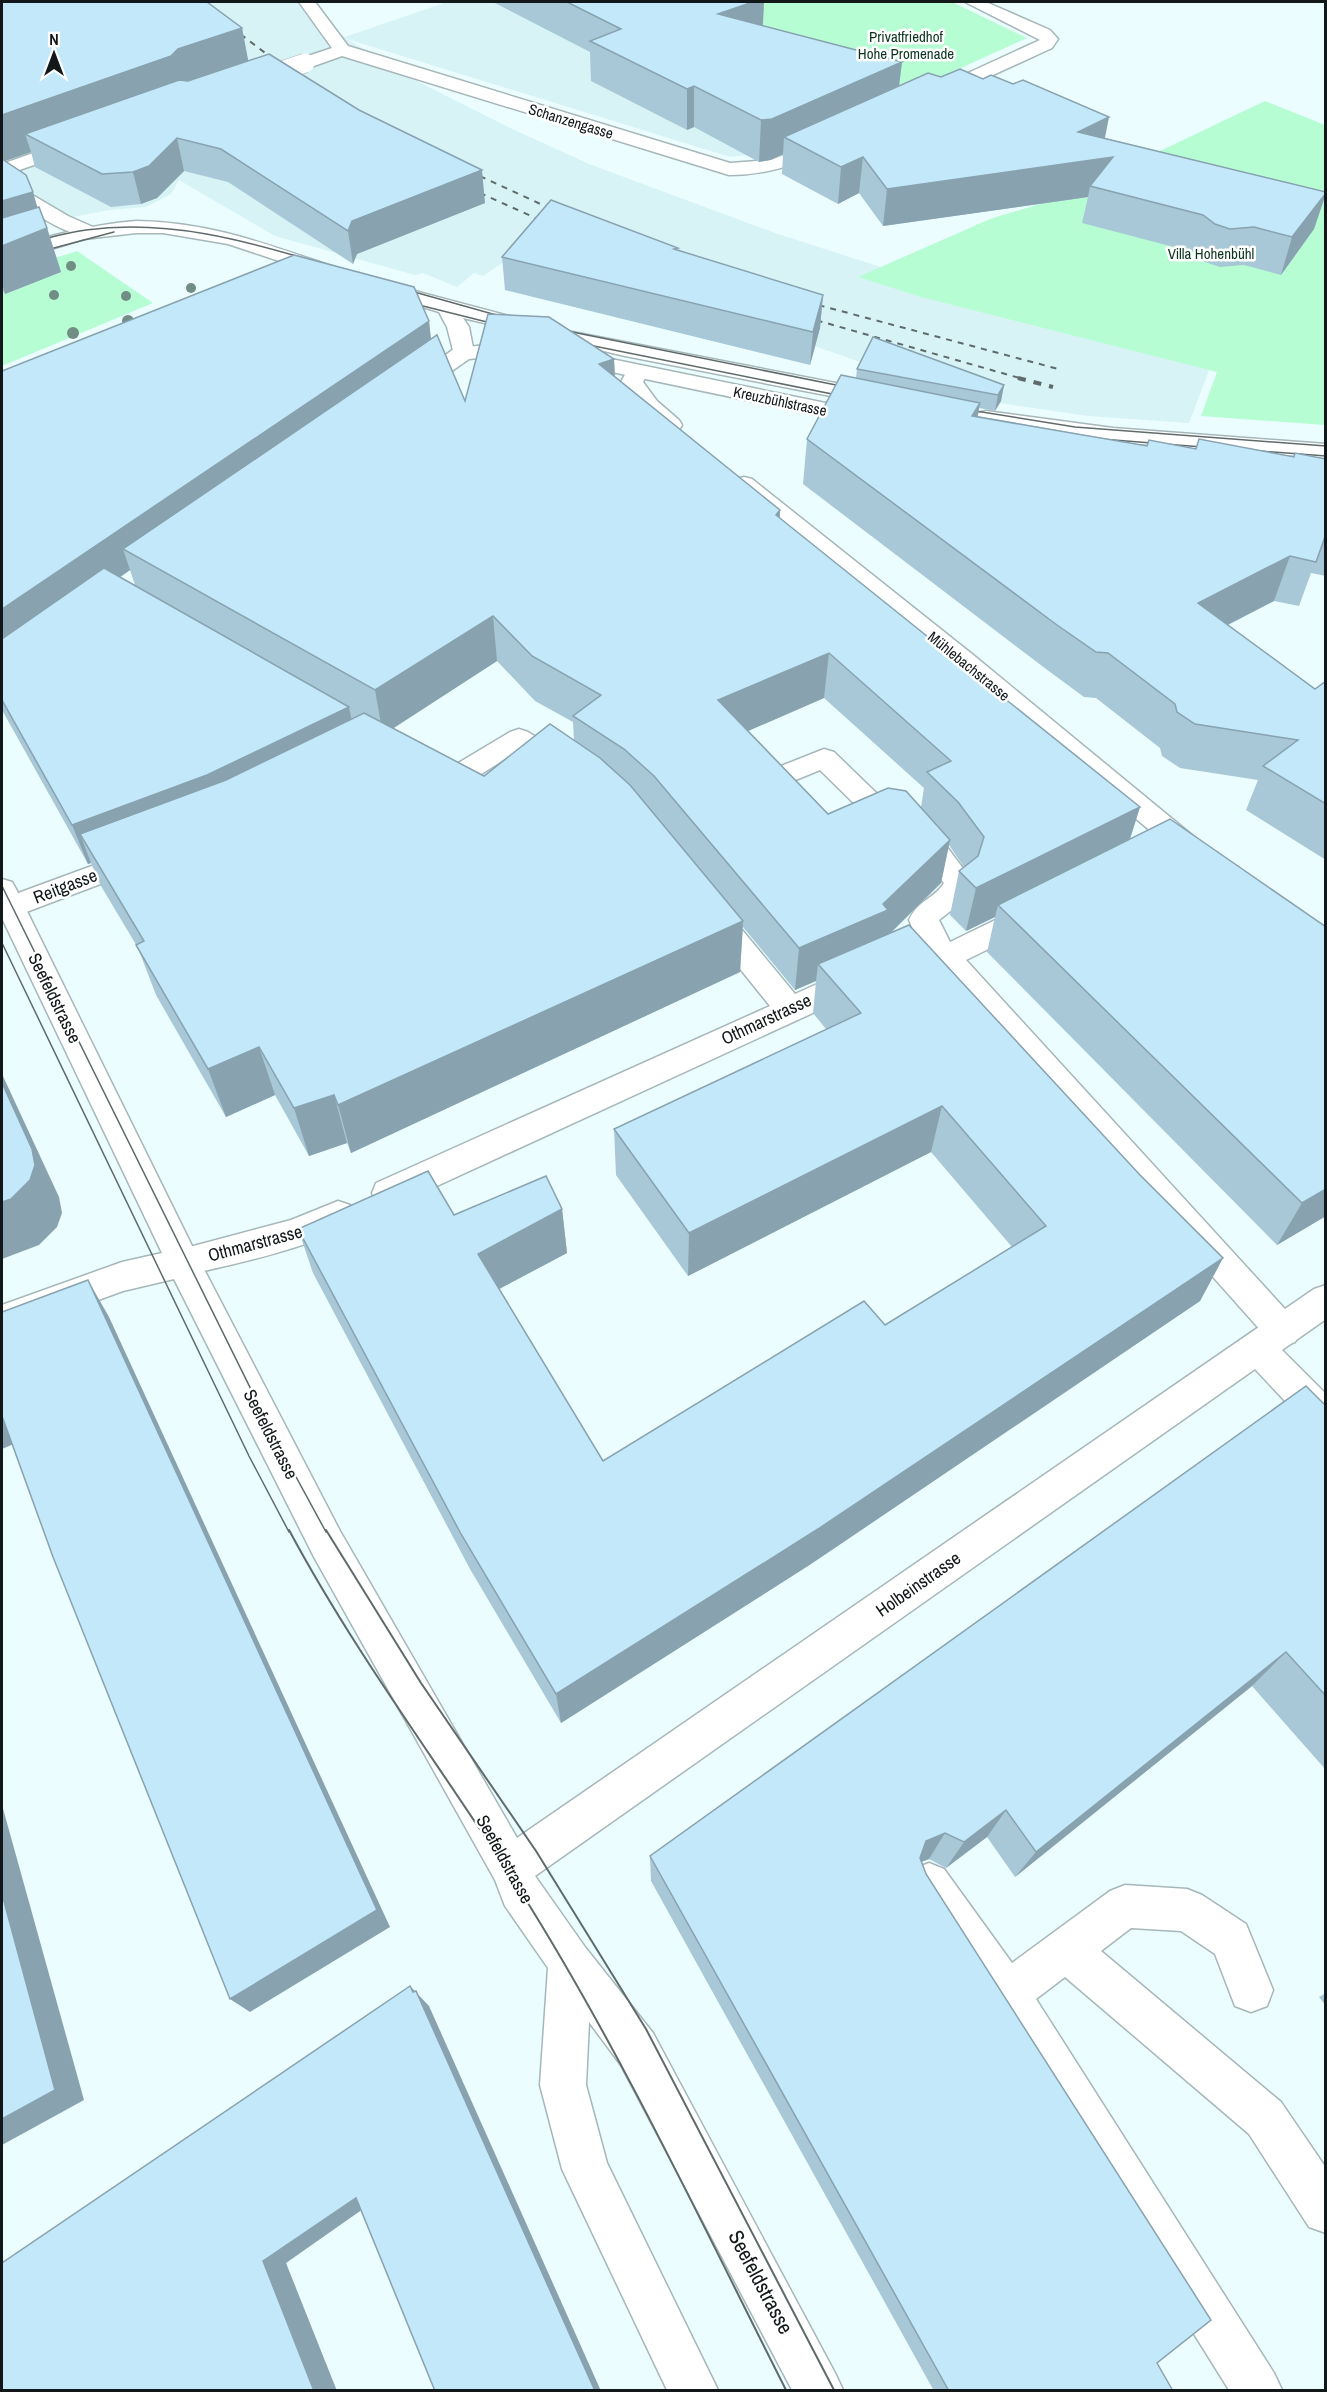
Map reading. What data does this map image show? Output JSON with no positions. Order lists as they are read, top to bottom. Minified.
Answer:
{"streets":{"street":["Schanzengasse","Kreuzbühlstrasse","Mühlebachstrasse","Reitgasse","Seefeldstrasse","Othmarstrasse","Holbeinstrasse"]},"crossings":[["Reitgasse","Seefeldstrasse"],["Seefeldstrasse","Othmarstrasse"],["Seefeldstrasse","Holbeinstrasse"]],"parks":["Privatfriedhof Hohe Promenade","Villa Hohenbühl"],"north":"top"}
